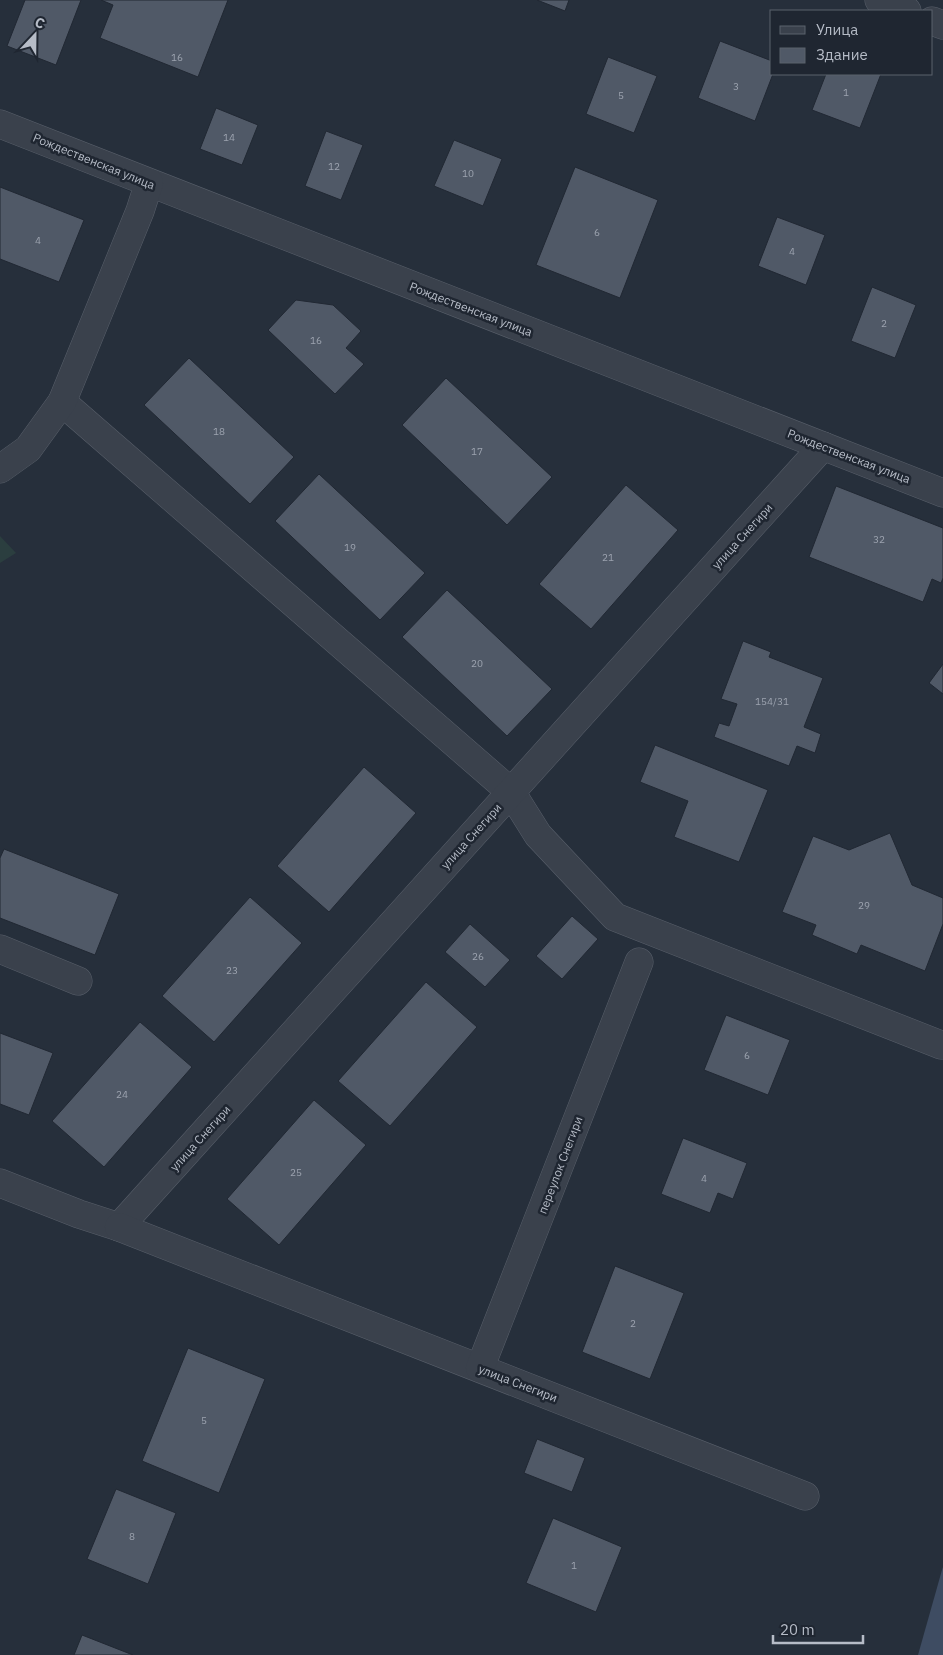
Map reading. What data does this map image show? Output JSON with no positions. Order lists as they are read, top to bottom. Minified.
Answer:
{"streets":{"street":["Рождественская улица","улица Снегири","переулок Снегири"]},"crossings":[["Рождественская улица","улица Снегири"],["улица Снегири","переулок Снегири"]],"house_numbers":["16","3","1","5","14","12","10","6","4","4","2","16","18","17","32","19","21","20","154/31","29","26","23","6","24","25","4","2","5","8","1"],"legend":["Улица","Здание"],"scale_bar":"20 m","north":"top"}
